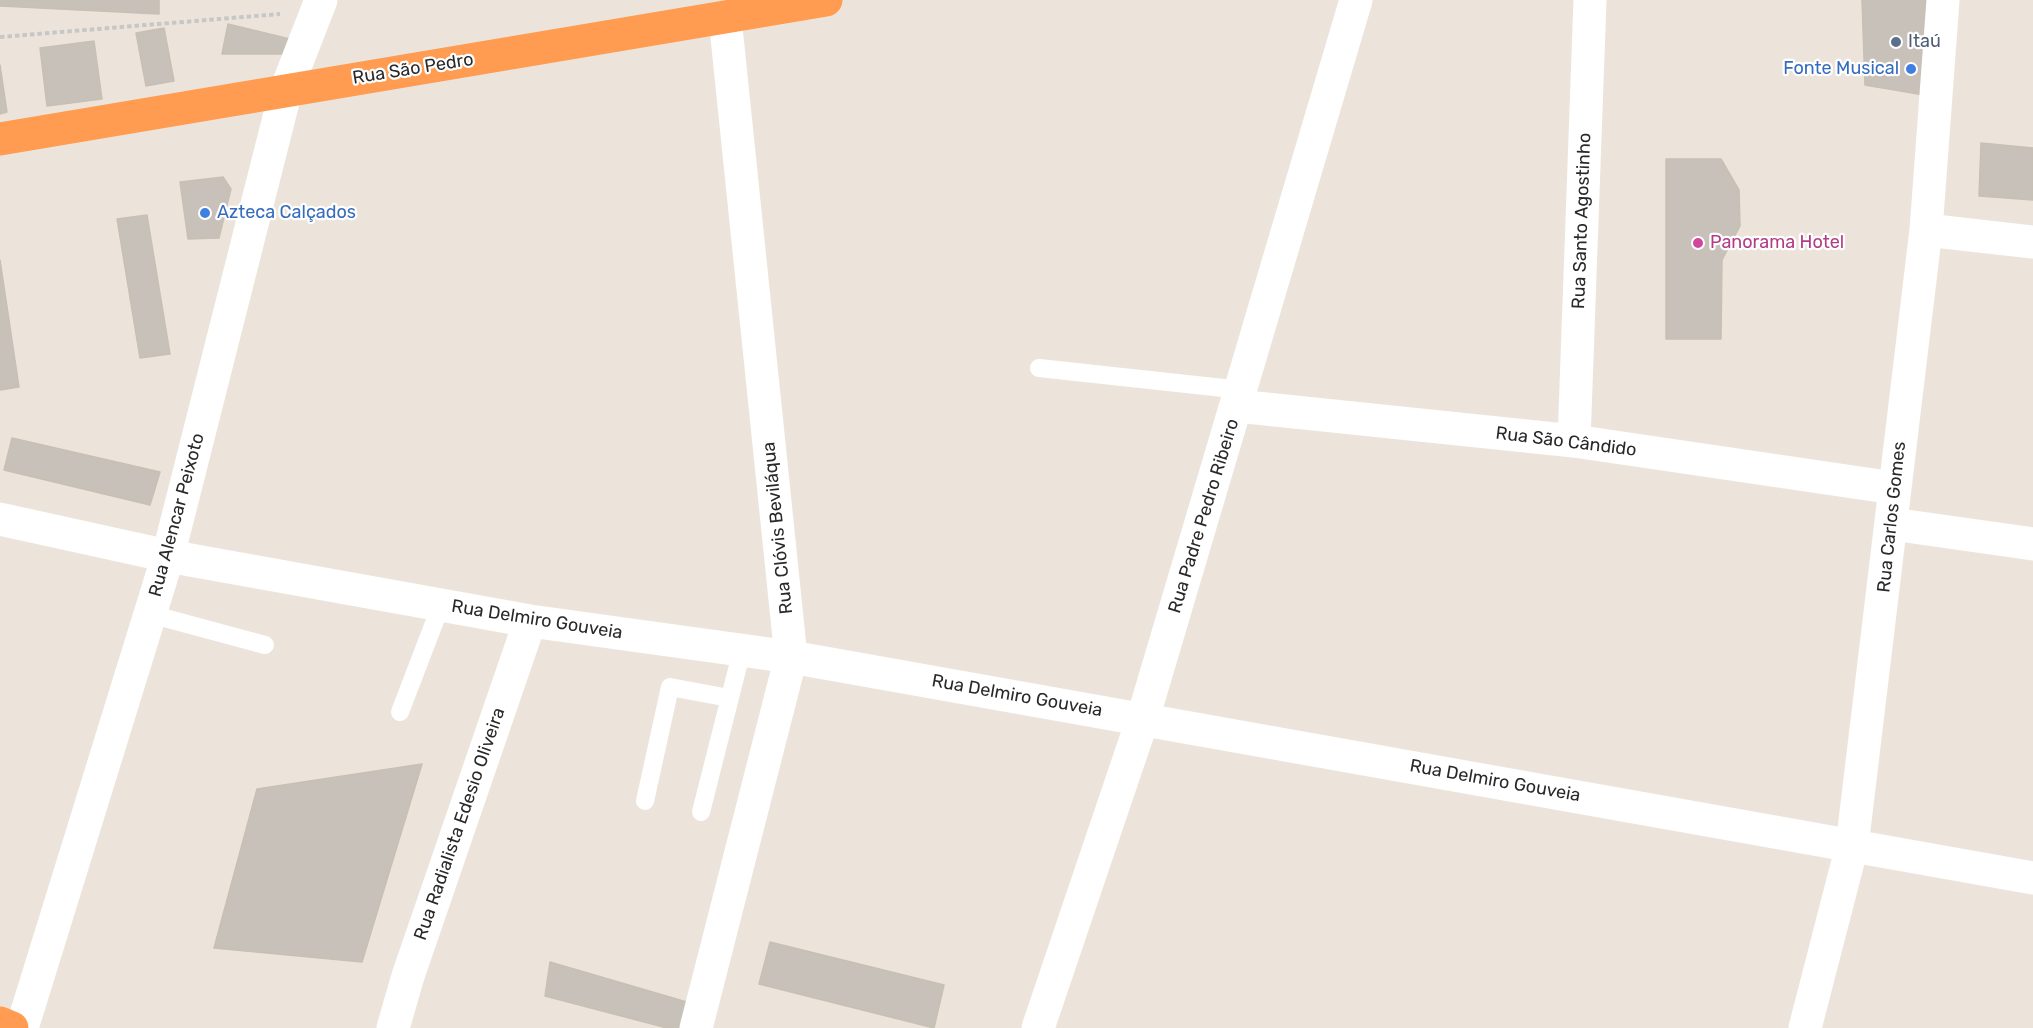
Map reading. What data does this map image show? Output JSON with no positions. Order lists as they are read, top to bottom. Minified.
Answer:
{"streets":{"highway":["Rua São Pedro"],"street":["Rua Santo Agostinho","Rua São Cândido","Rua Alencar Peixoto","Rua Padre Pedro Ribeiro","Rua Carlos Gomes","Rua Clóvis Beviláqua","Rua Delmiro Gouveia","Rua Radialista Edesio Oliveira"]},"crossings":[["Rua São Pedro","Rua Alencar Peixoto"],["Rua São Pedro","Rua Clóvis Beviláqua"],["Rua Santo Agostinho","Rua São Cândido"],["Rua São Cândido","Rua Padre Pedro Ribeiro"],["Rua São Cândido","Rua Carlos Gomes"],["Rua Alencar Peixoto","Rua Delmiro Gouveia"],["Rua Padre Pedro Ribeiro","Rua Delmiro Gouveia"],["Rua Carlos Gomes","Rua Delmiro Gouveia"],["Rua Clóvis Beviláqua","Rua Delmiro Gouveia"],["Rua Delmiro Gouveia","Rua Radialista Edesio Oliveira"]],"places":["Itaú","Fonte Musical","Azteca Calçados","Panorama Hotel"]}
